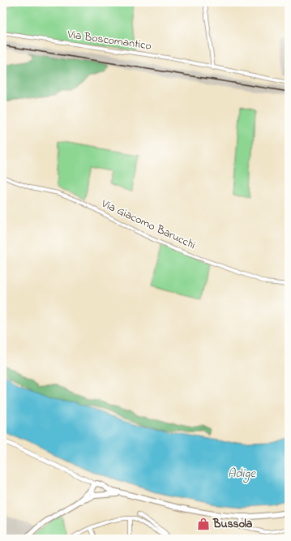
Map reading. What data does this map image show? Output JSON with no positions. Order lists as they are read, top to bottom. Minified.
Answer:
{"streets":{"street":["Via Boscomantico","Via Giacomo Barucchi"]},"water":["Adige"],"places":{"shop":["Bussola"]}}
